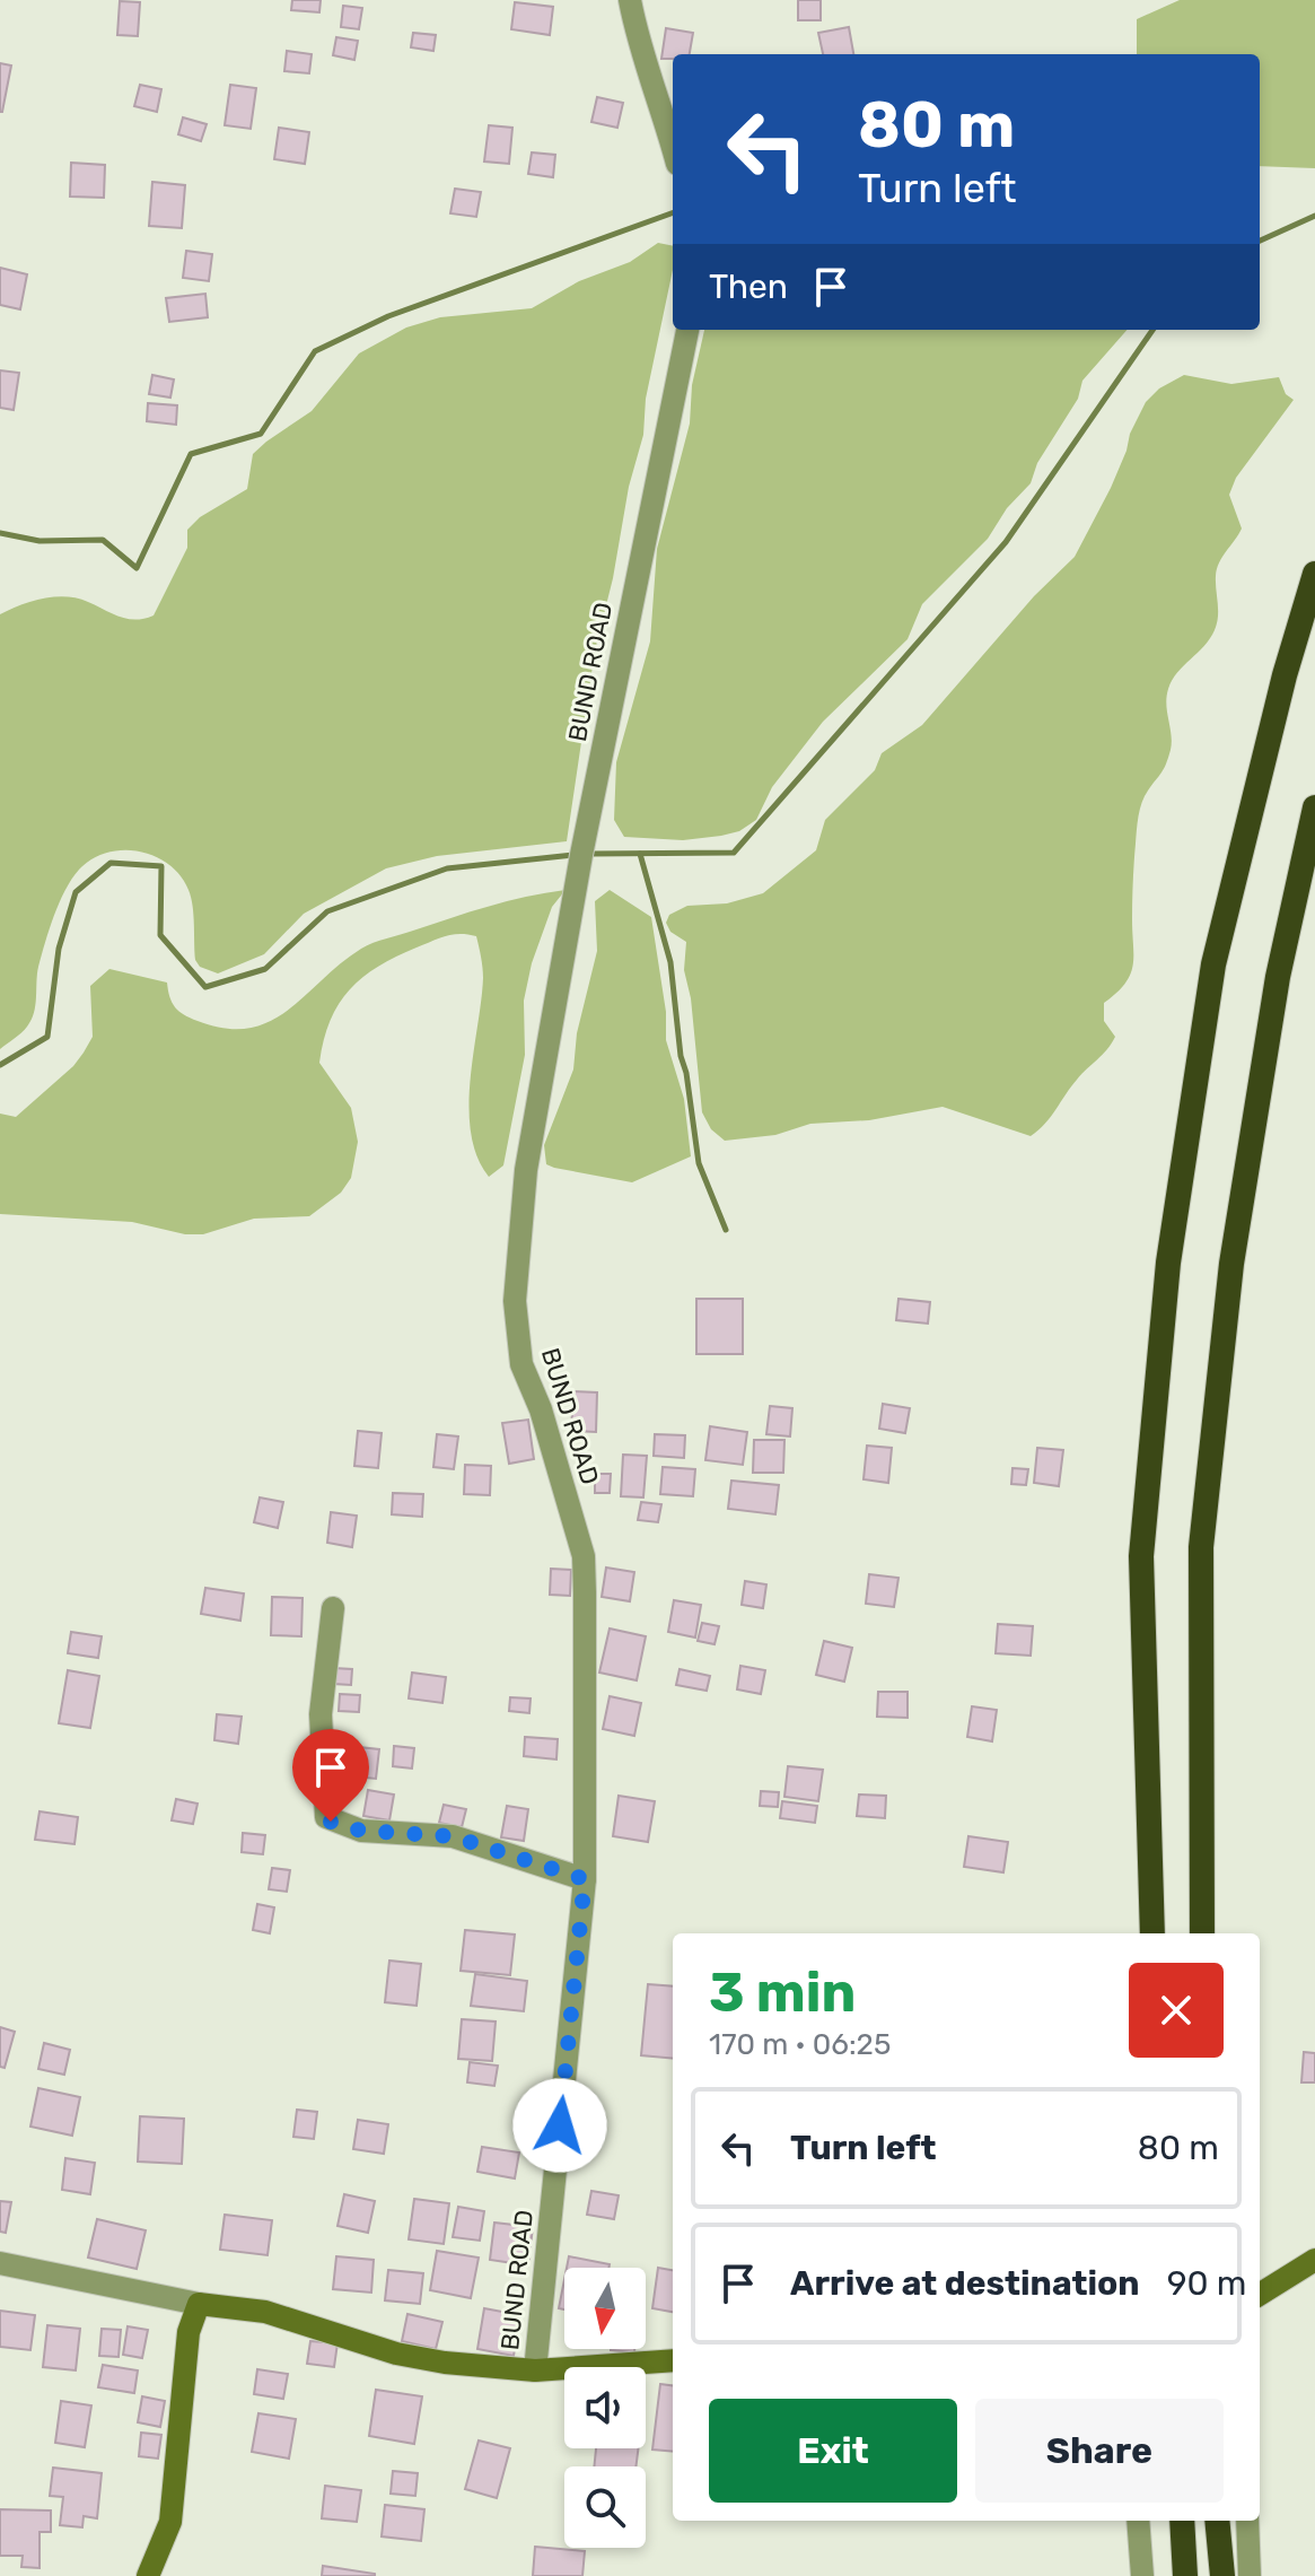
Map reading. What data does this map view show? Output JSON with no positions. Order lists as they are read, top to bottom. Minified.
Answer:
{"streets":{"street":["BUND ROAD"]},"north":"bottom","page":{"turn":["80 m","Turn left"],"then":"Then","heading":["3 min","170 m · 06:25"],"list":[{"name":"Turn left","value":"80 m"},{"name":"Arrive at destination","value":"90 m"}],"buttons":["Exit","Share"]}}
